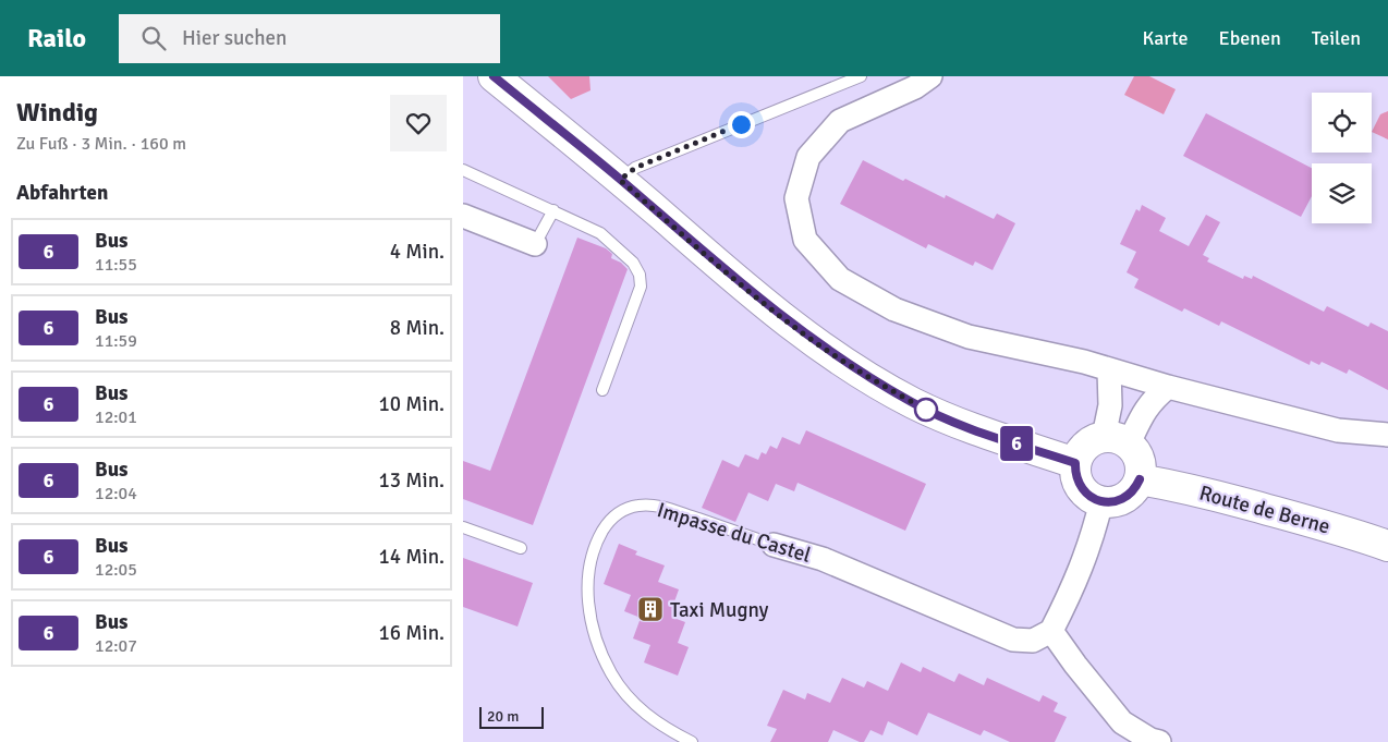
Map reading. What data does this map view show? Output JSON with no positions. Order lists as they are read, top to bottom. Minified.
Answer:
{"streets":{"main road":["Route de Berne"],"street":["Impasse du Castel"]},"places":{"building":["Taxi Mugny"]},"lines":["bus line 6"],"scale_bar":"20 m","page":{"header":"Railo","search":"Hier suchen","nav":["Karte","Ebenen","Teilen"],"heading":[["Windig","Zu Fuß · 3 Min. · 160 m"],"Abfahrten"],"on_map":"6","list":[{"mark":"6","name":"Bus","note":"11:55","value":"4 Min."},{"mark":"6","name":"Bus","note":"11:59","value":"8 Min."},{"mark":"6","name":"Bus","note":"12:01","value":"10 Min."},{"mark":"6","name":"Bus","note":"12:04","value":"13 Min."},{"mark":"6","name":"Bus","note":"12:05","value":"14 Min."},{"mark":"6","name":"Bus","note":"12:07","value":"16 Min."}],"scale":"20 m"}}
